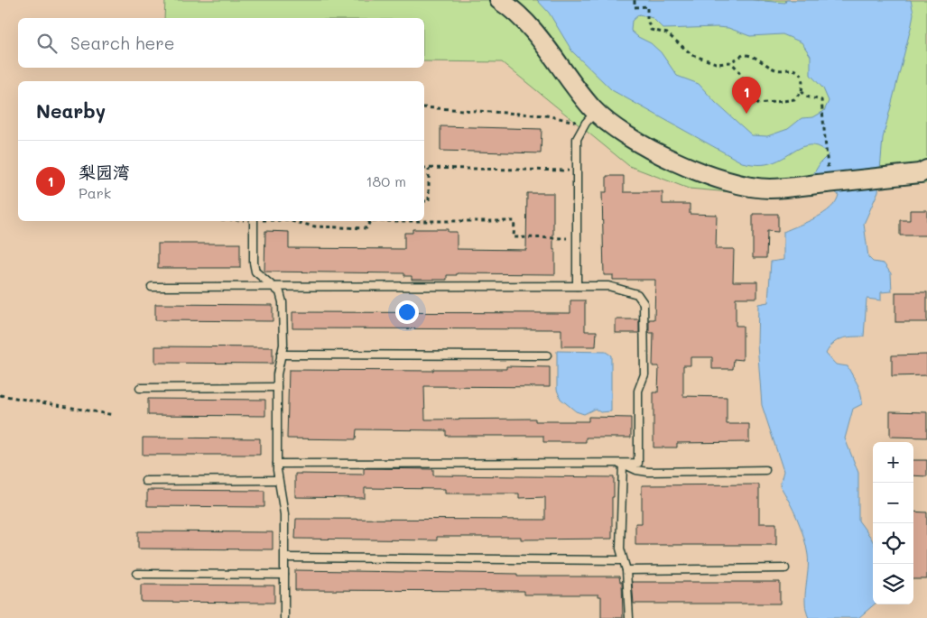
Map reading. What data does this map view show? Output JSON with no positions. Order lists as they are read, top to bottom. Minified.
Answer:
{"page":{"search":"Search here","pins":"1","heading":"Nearby","list":[{"mark":"1","name":"梨园湾","note":"Park","value":"180 m"}],"map_buttons":["+","−"]}}
